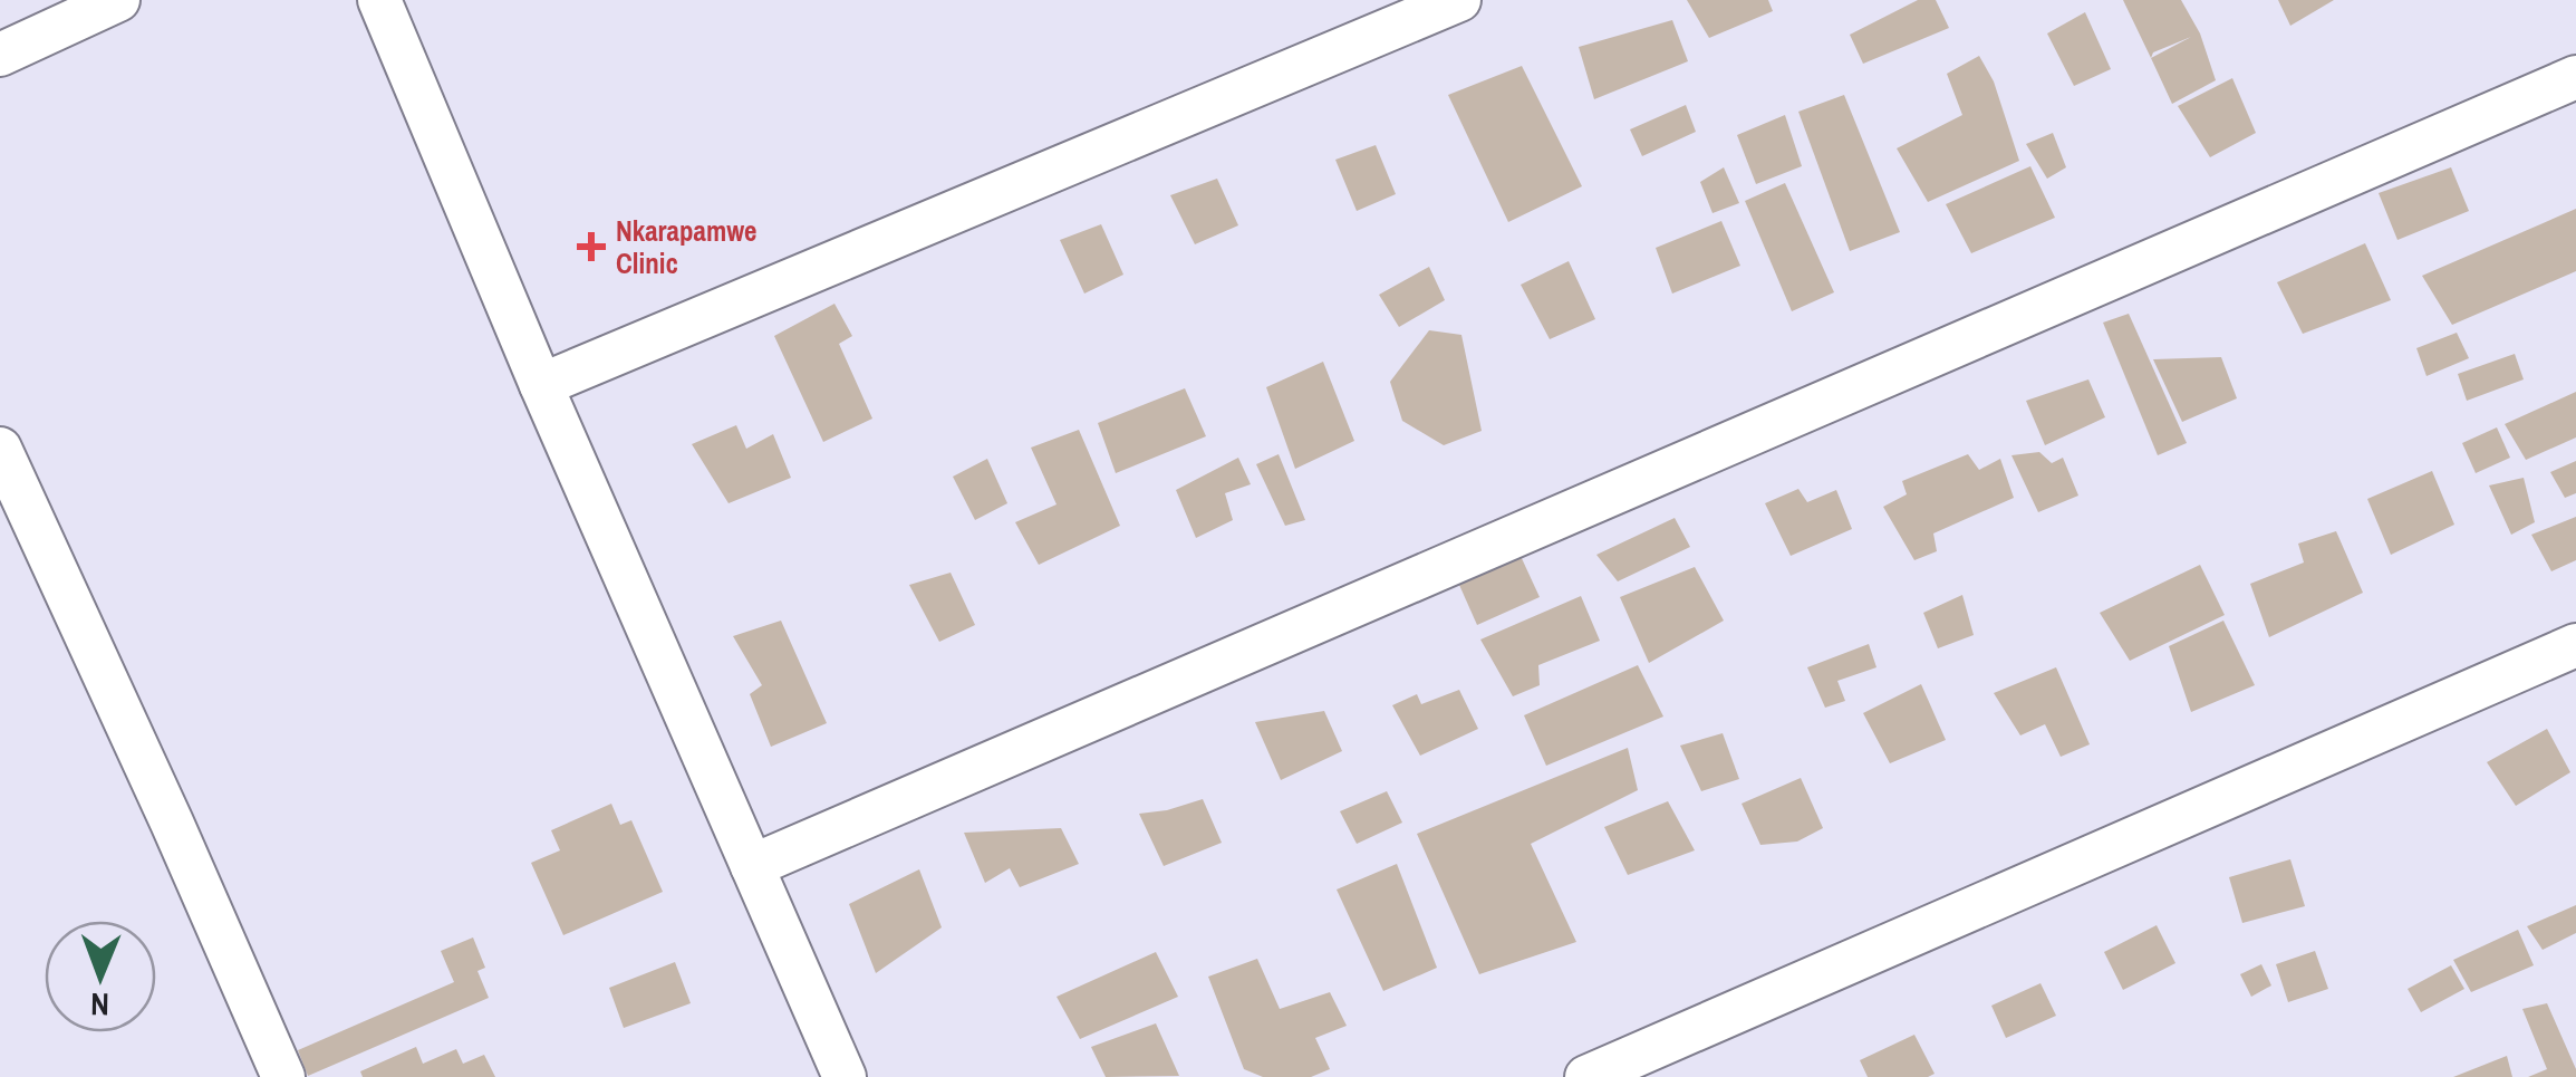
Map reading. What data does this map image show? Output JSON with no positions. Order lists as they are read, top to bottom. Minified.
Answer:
{"places":{"health":["Nkarapamwe Clinic"]},"north":"bottom"}
